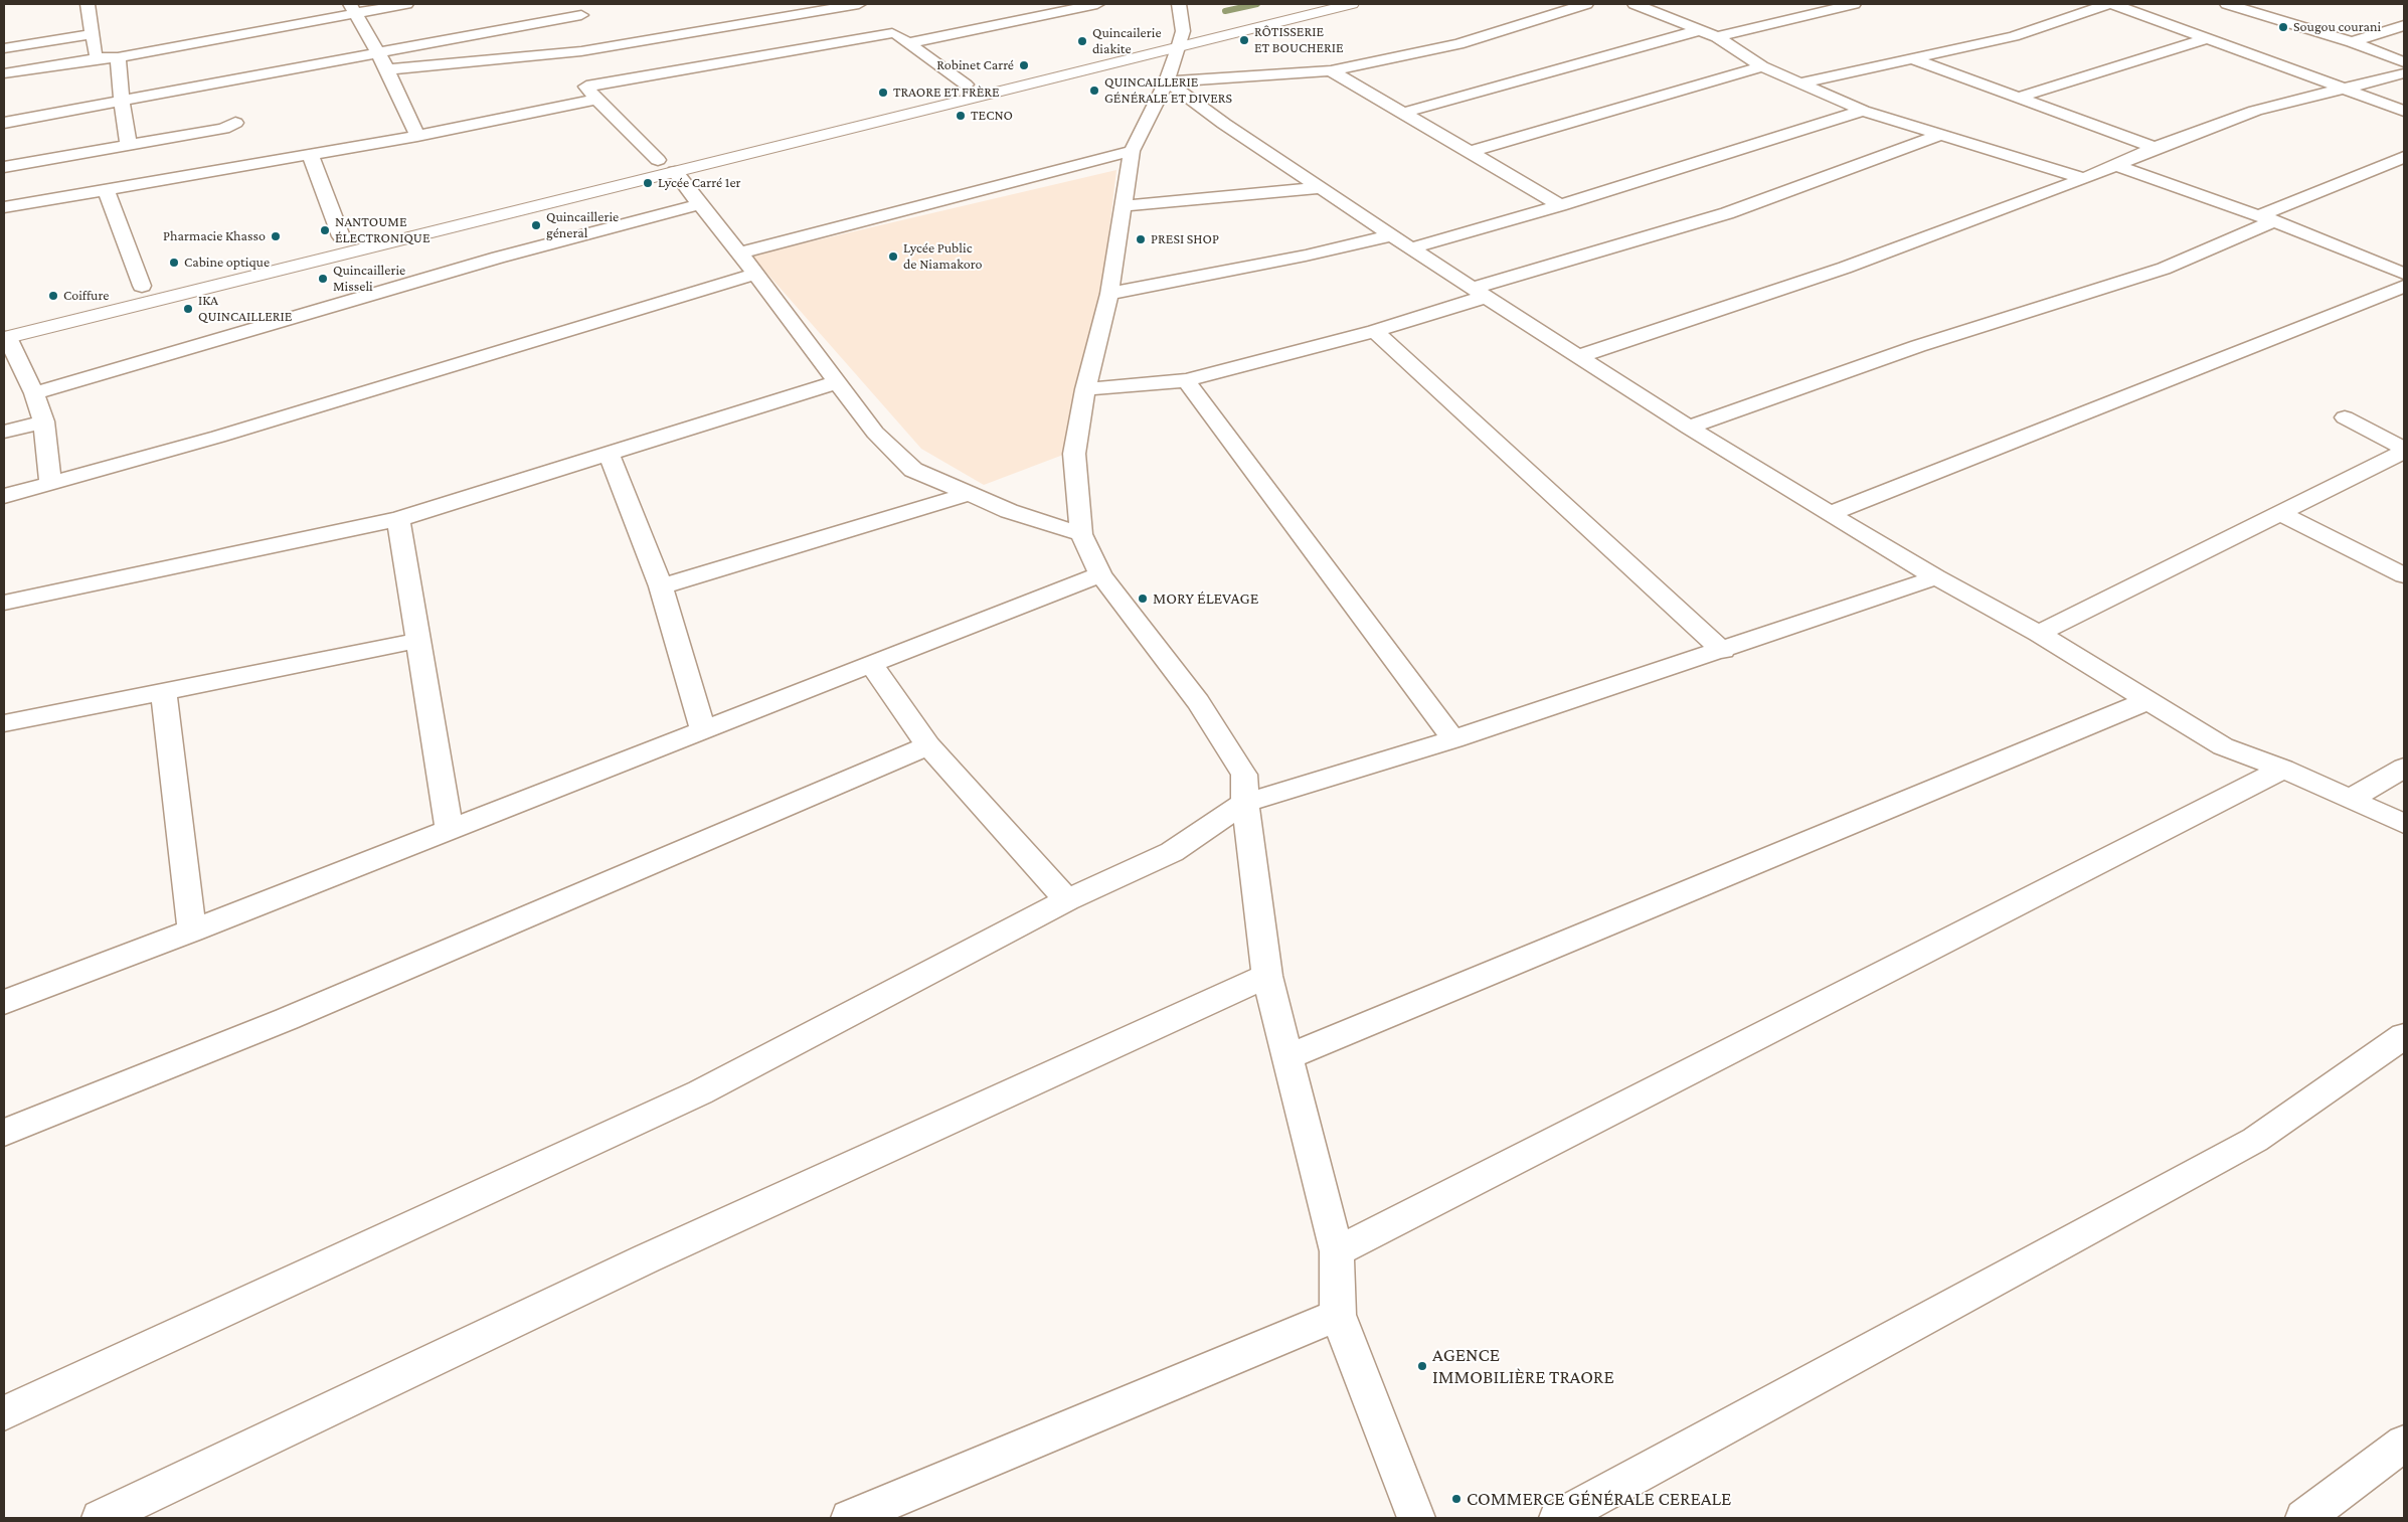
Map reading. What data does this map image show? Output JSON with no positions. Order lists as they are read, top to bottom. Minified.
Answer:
{"places":["Sougou courani","RÔTISSERIE ET BOUCHERIE","Quincailerie diakite","Robinet Carré","QUINCAILLERIE GÉNÉRALE ET DIVERS","TRAORE ET FRÈRE","TECNO","Lycée Carré 1er","Quincaillerie géneral","NANTOUME ÉLECTRONIQUE","Pharmacie Khasso","PRESI SHOP","Lycée Public de Niamakoro","Cabine optique","Quincaillerie Misseli","Coiffure","IKA QUINCAILLERIE","MORY ÉLEVAGE","AGENCE IMMOBILIÈRE TRAORE","COMMERCE GÉNÉRALE CEREALE"]}
